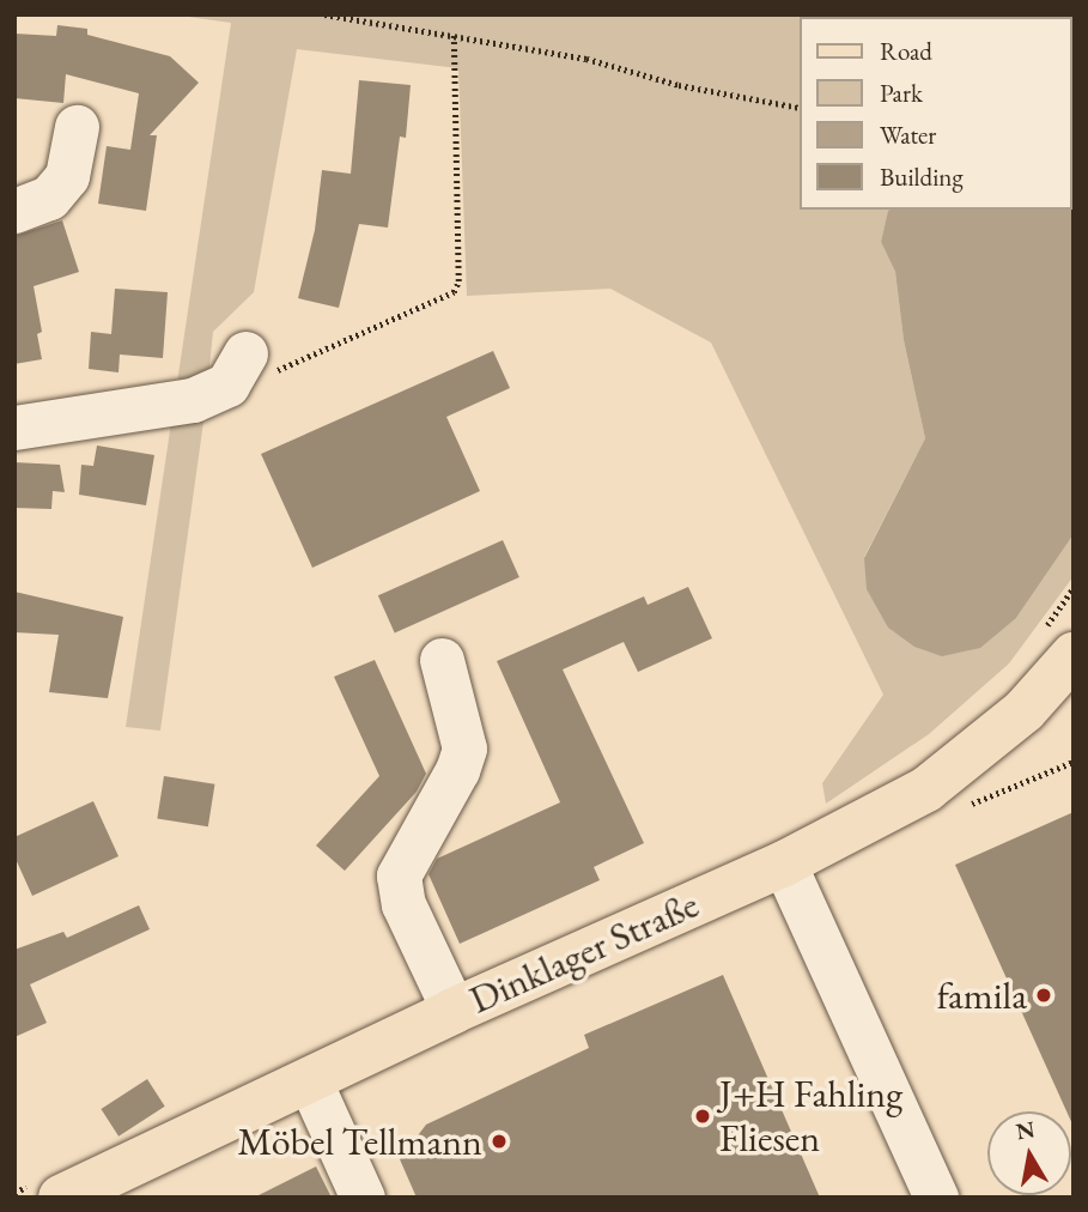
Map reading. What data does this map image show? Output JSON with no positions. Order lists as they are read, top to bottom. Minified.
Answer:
{"streets":{"main road":["Dinklager Straße"]},"places":["famila","J+H Fahling Fliesen","Möbel Tellmann"],"legend":["Road","Park","Water","Building"],"north":"top"}
